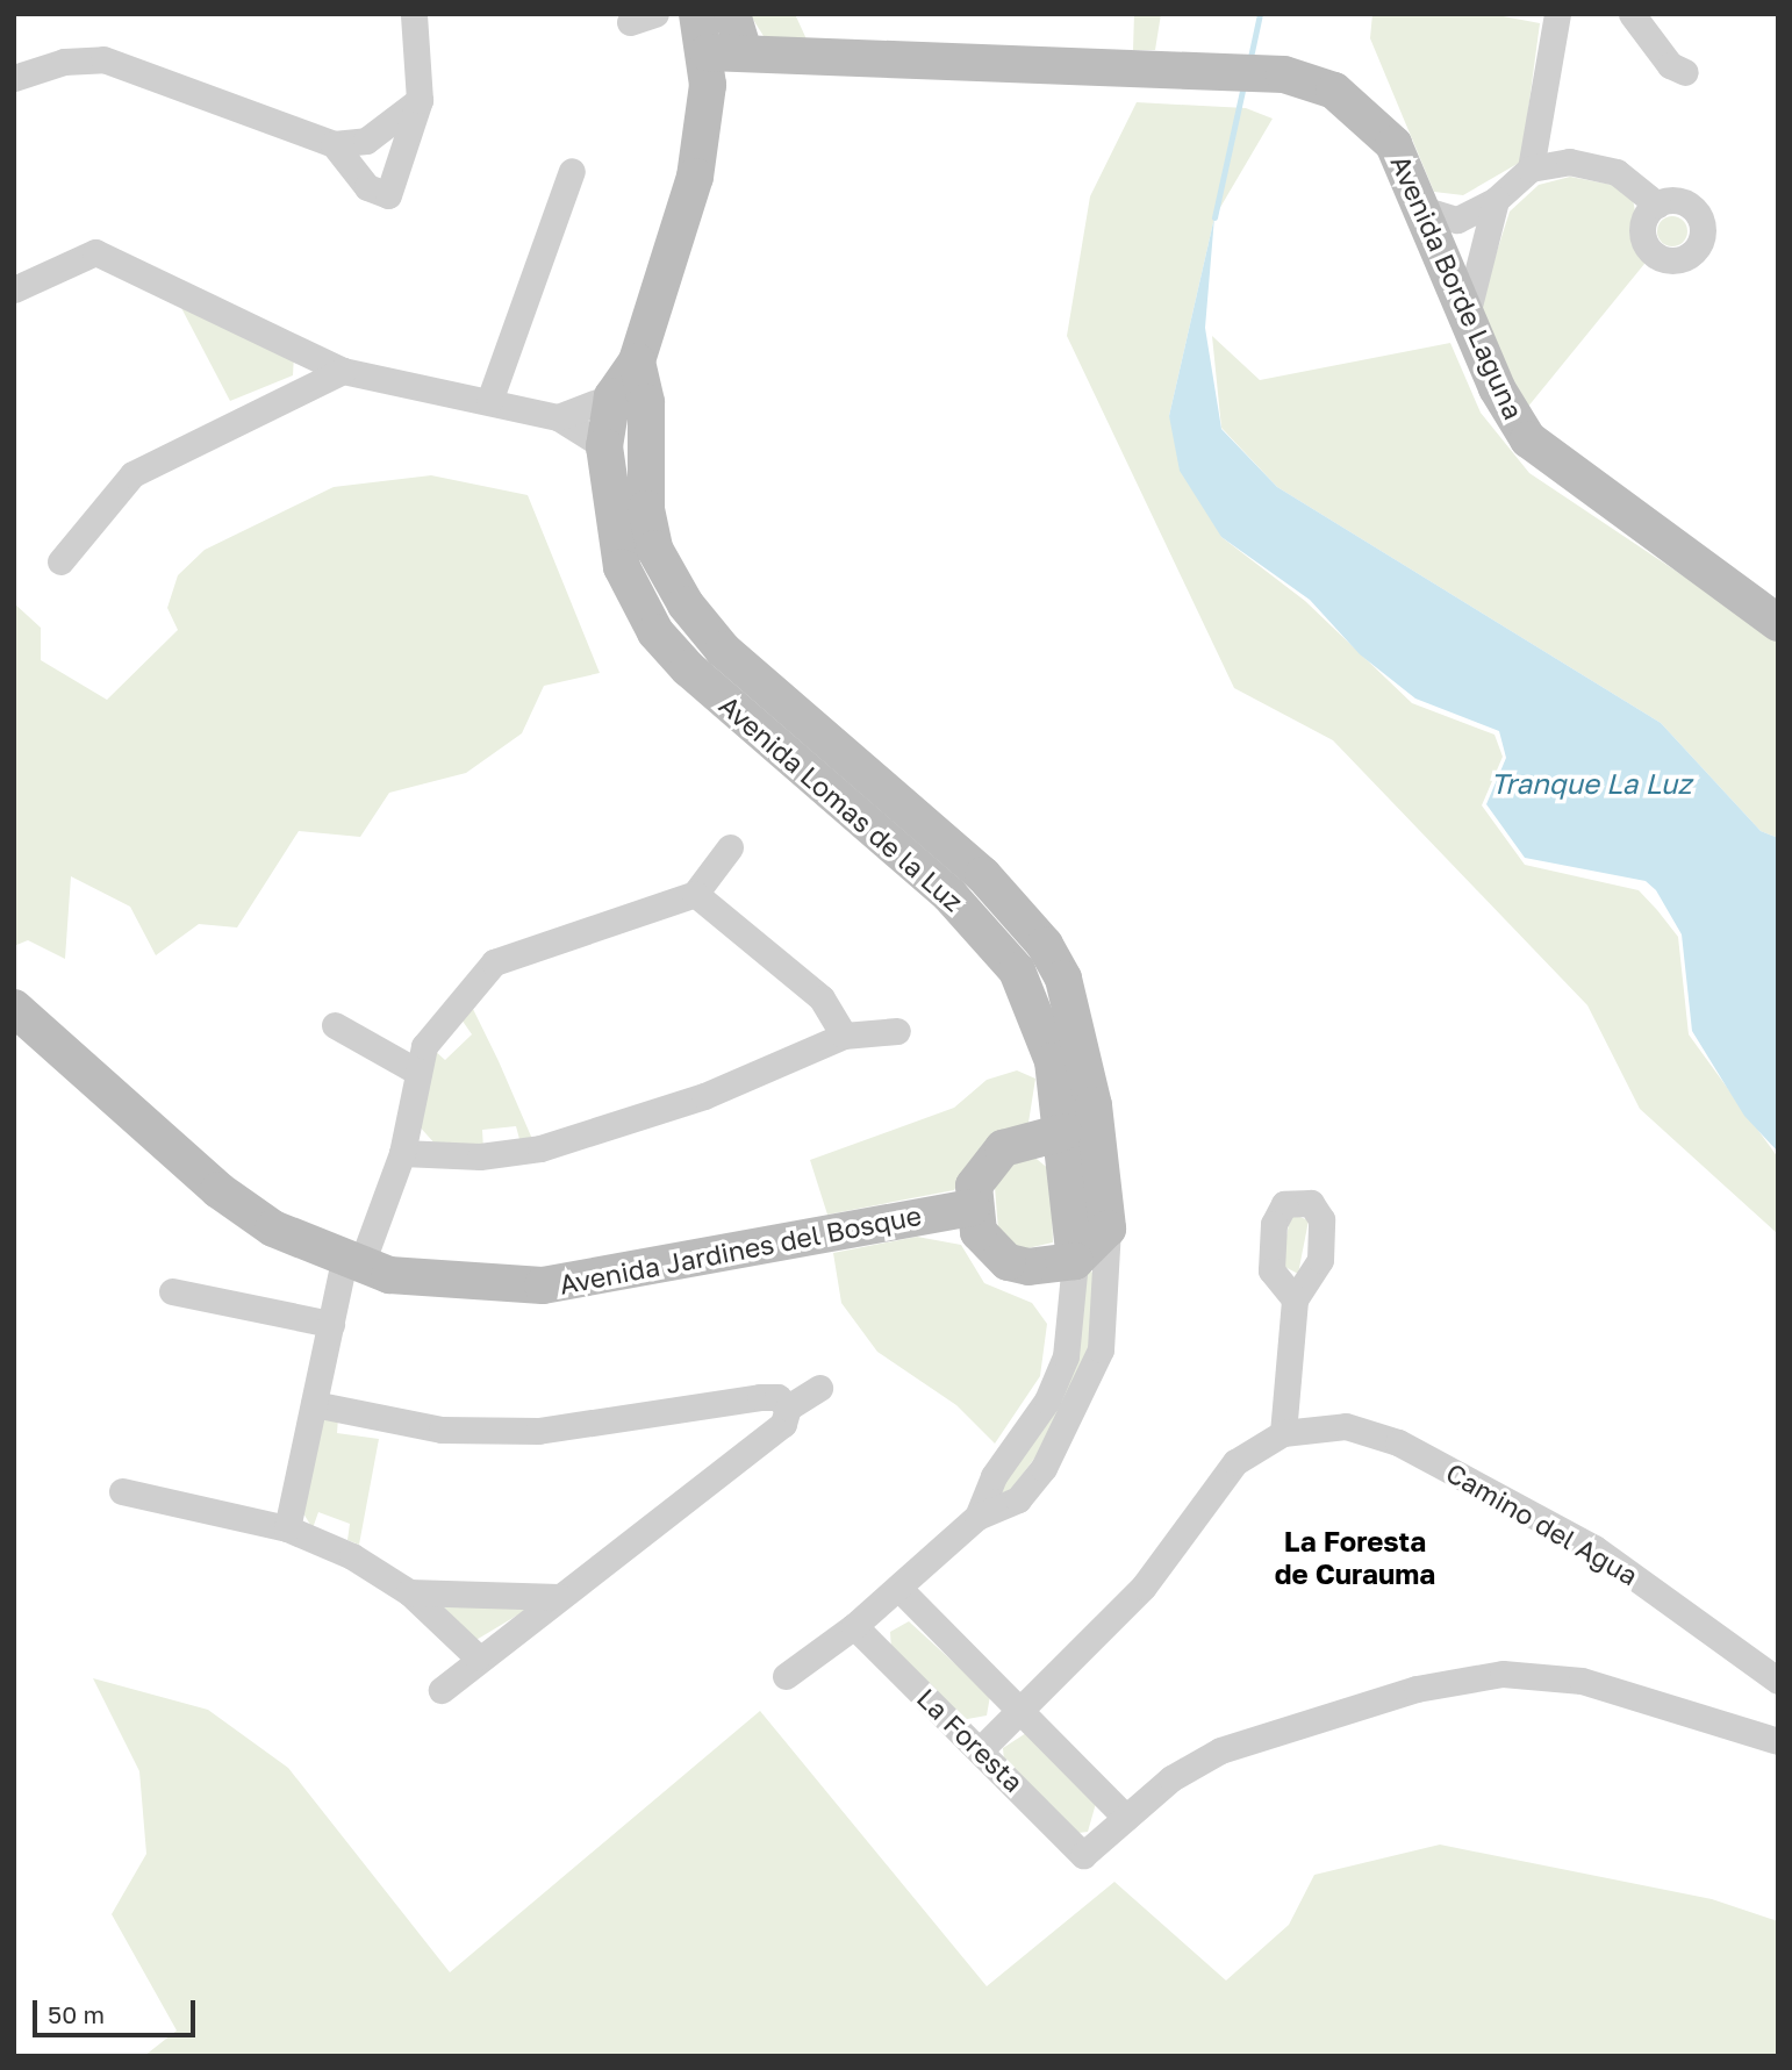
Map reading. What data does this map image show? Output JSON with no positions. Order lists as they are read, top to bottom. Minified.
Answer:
{"streets":{"street":["Avenida Borde Laguna","Avenida Lomas de la Luz","Avenida Jardines del Bosque","Camino del Agua","La Foresta"]},"crossings":[["Avenida Borde Laguna","Avenida Lomas de la Luz"],["Avenida Lomas de la Luz","La Foresta"],["Camino del Agua","La Foresta"]],"districts":["La Foresta de Curauma"],"water":["Tranque La Luz"],"scale_bar":"50 m"}
